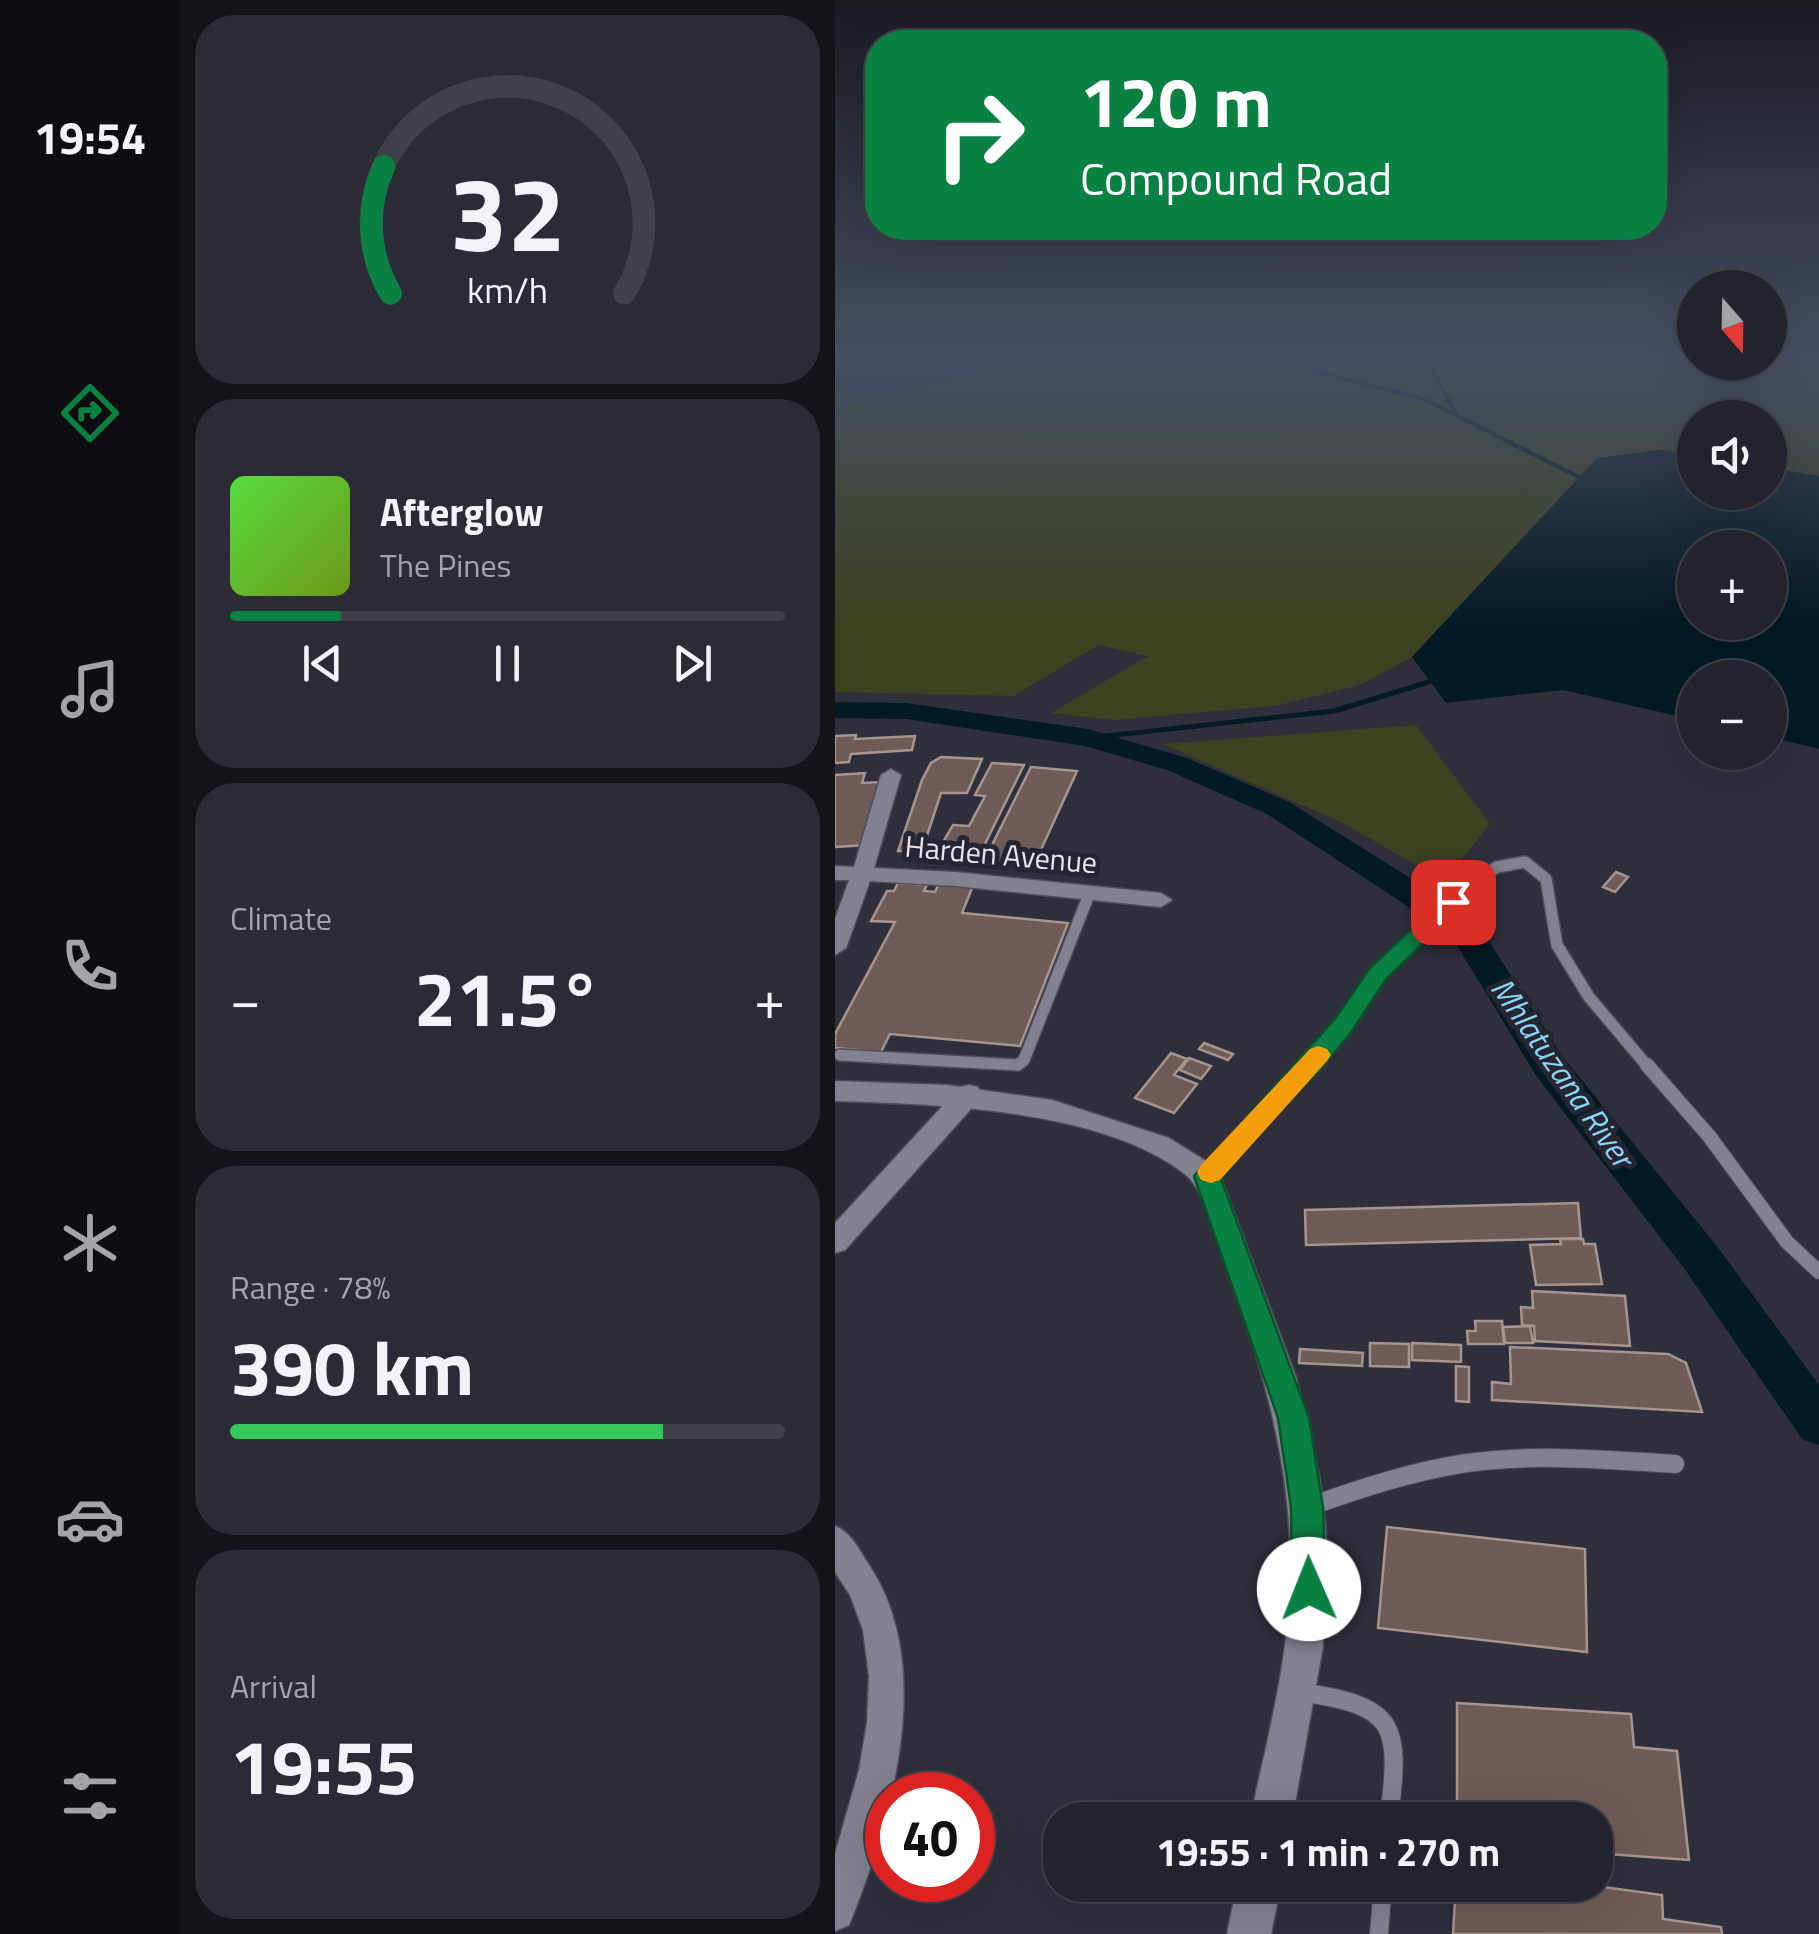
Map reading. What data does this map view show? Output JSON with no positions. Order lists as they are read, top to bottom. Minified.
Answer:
{"streets":{"street":["Harden Avenue"]},"water":["Mhlatuzana River"],"north":"bottom","page":{"tabs":"19:54","turn":["120 m","Compound Road"],"map_buttons":["+","−"],"song":["Afterglow","The Pines"],"tile":["Climate",["Range · 78%","390 km"],["Arrival","19:55"]],"heat":["−","21.5°","+"],"limit":"40","trip":"19:55 · 1 min · 270 m","gauge":["32","km/h"]}}
